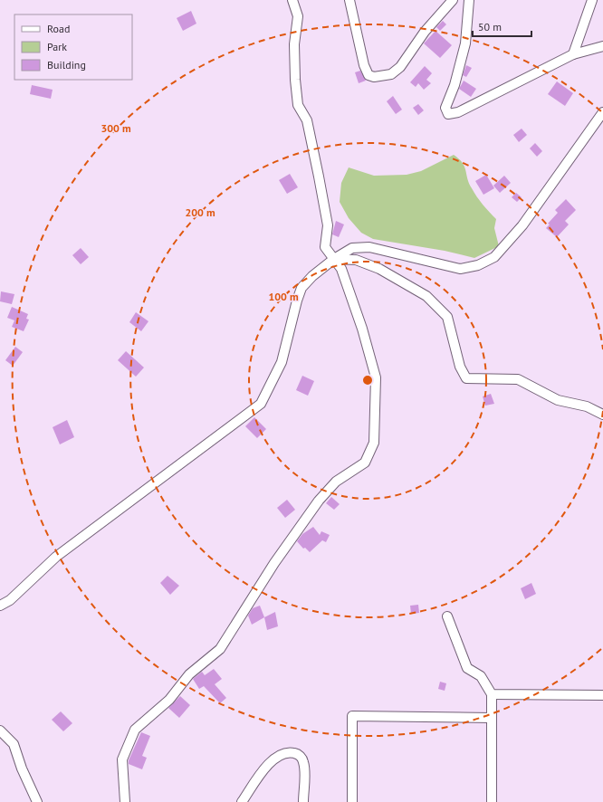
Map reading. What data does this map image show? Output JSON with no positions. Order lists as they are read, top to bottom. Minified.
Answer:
{"legend":["Road","Park","Building"],"scale_bar":"50 m","rings":["300 m","200 m","100 m"]}
